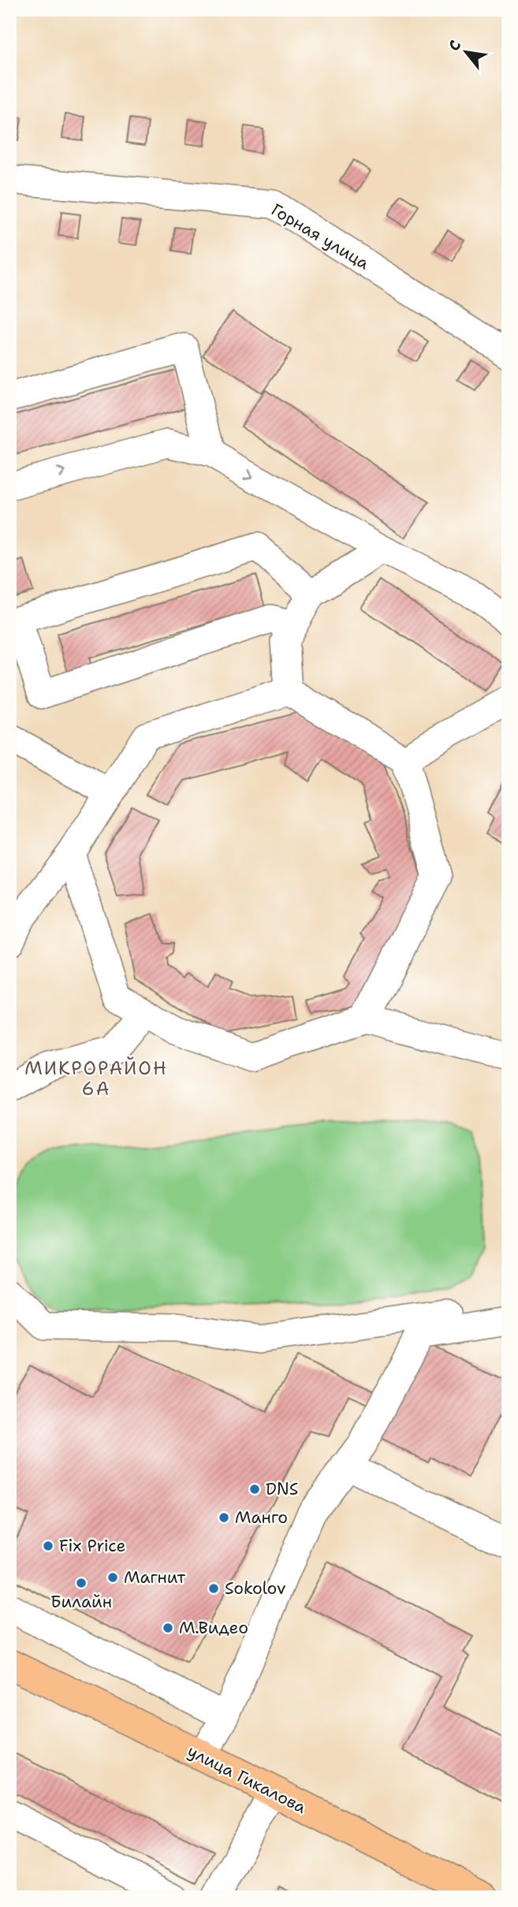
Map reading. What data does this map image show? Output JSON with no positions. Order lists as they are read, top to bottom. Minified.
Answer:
{"streets":{"main road":["улица Гикалова"],"street":["Горная улица"]},"districts":["МИКРОРАЙОН 6А"],"places":["DNS","Манго","Fix Price","Магнит","Билайн","Sokolov","М.Видео"],"north":"top left"}
